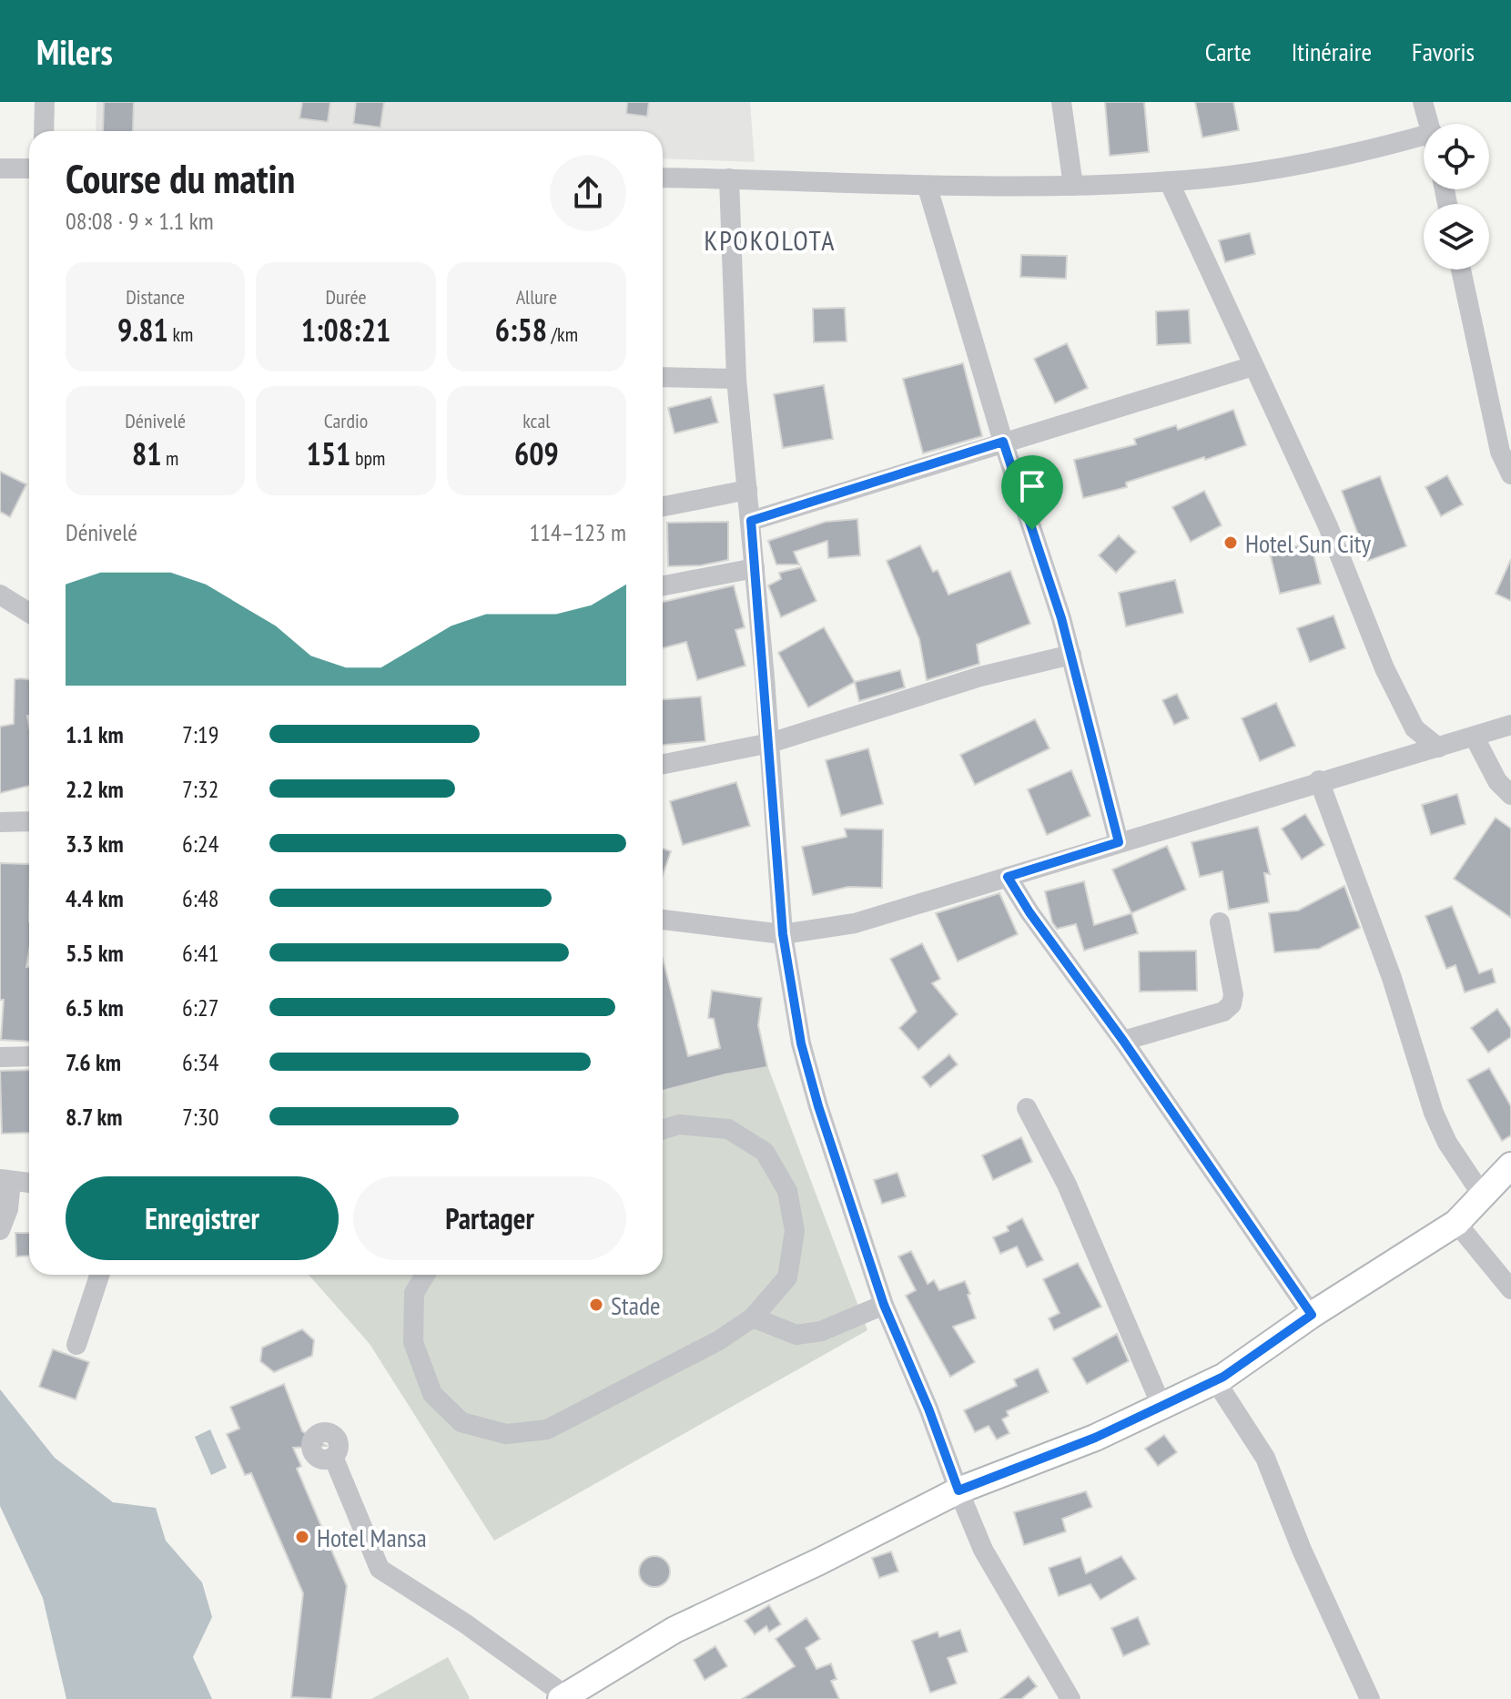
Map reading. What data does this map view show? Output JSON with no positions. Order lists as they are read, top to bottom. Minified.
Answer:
{"districts":["KPOKOLOTA"],"places":["Hotel Sun City","Stade","Hotel Mansa"],"page":{"header":"Milers","nav":["Carte","Itinéraire","Favoris"],"heading":["Course du matin","08:08 · 9 × 1.1 km"],"stats":[["Distance","9.81 km"],["Durée","1:08:21"],["Allure","6:58 /km"],["Dénivelé","81 m"],["Cardio","151 bpm"],["kcal","609"]],"chart":["Dénivelé","114–123 m"],"list":[{"name":"1.1 km","note":"7:19"},{"name":"2.2 km","note":"7:32"},{"name":"3.3 km","note":"6:24"},{"name":"4.4 km","note":"6:48"},{"name":"5.5 km","note":"6:41"},{"name":"6.5 km","note":"6:27"},{"name":"7.6 km","note":"6:34"},{"name":"8.7 km","note":"7:30"}],"buttons":["Enregistrer","Partager"]}}
